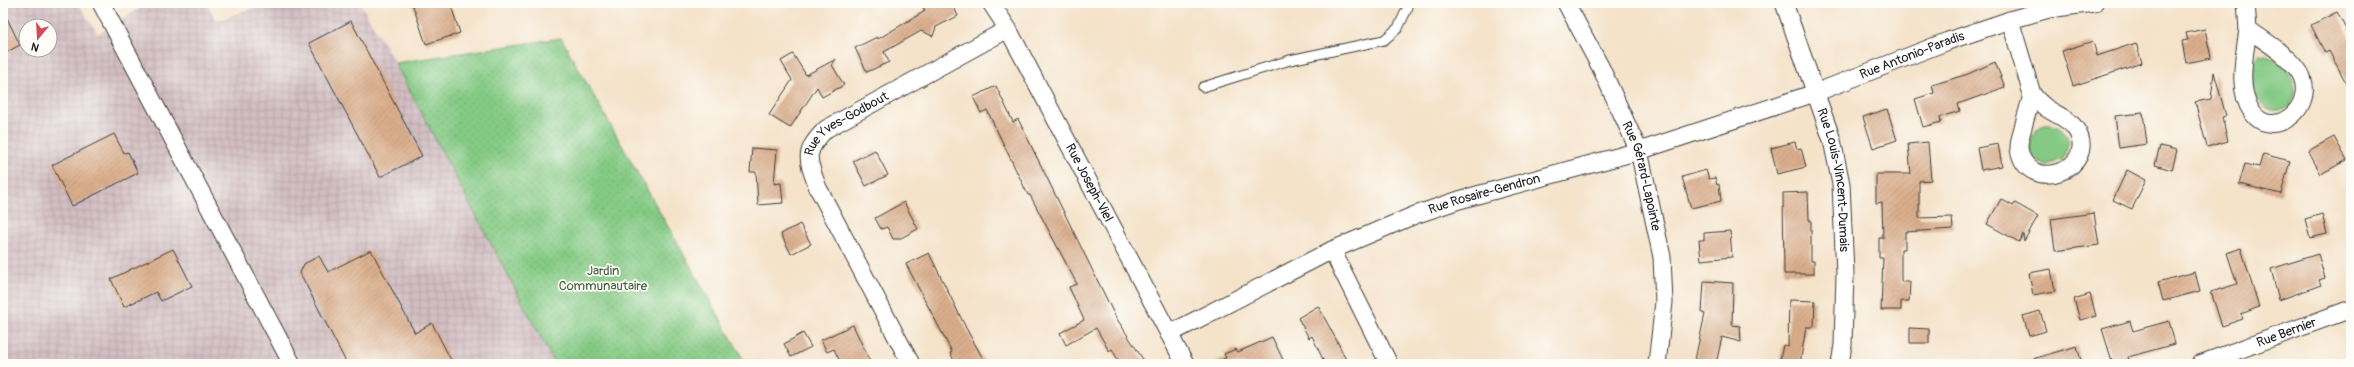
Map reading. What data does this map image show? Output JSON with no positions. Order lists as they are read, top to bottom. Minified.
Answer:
{"streets":{"street":["Rue Antonio-Paradis","Rue Yves-Godbout","Rue Gérard-Lapointe","Rue Louis-Vincent-Dumais","Rue Joseph-Viel","Rue Rosaire-Gendron","Rue Bernier"]},"crossings":[["Rue Antonio-Paradis","Rue Louis-Vincent-Dumais"],["Rue Antonio-Paradis","Rue Rosaire-Gendron"],["Rue Yves-Godbout","Rue Joseph-Viel"],["Rue Gérard-Lapointe","Rue Rosaire-Gendron"],["Rue Louis-Vincent-Dumais","Rue Rosaire-Gendron"],["Rue Joseph-Viel","Rue Rosaire-Gendron"]],"parks":["Jardin Communautaire"],"north":"bottom"}
